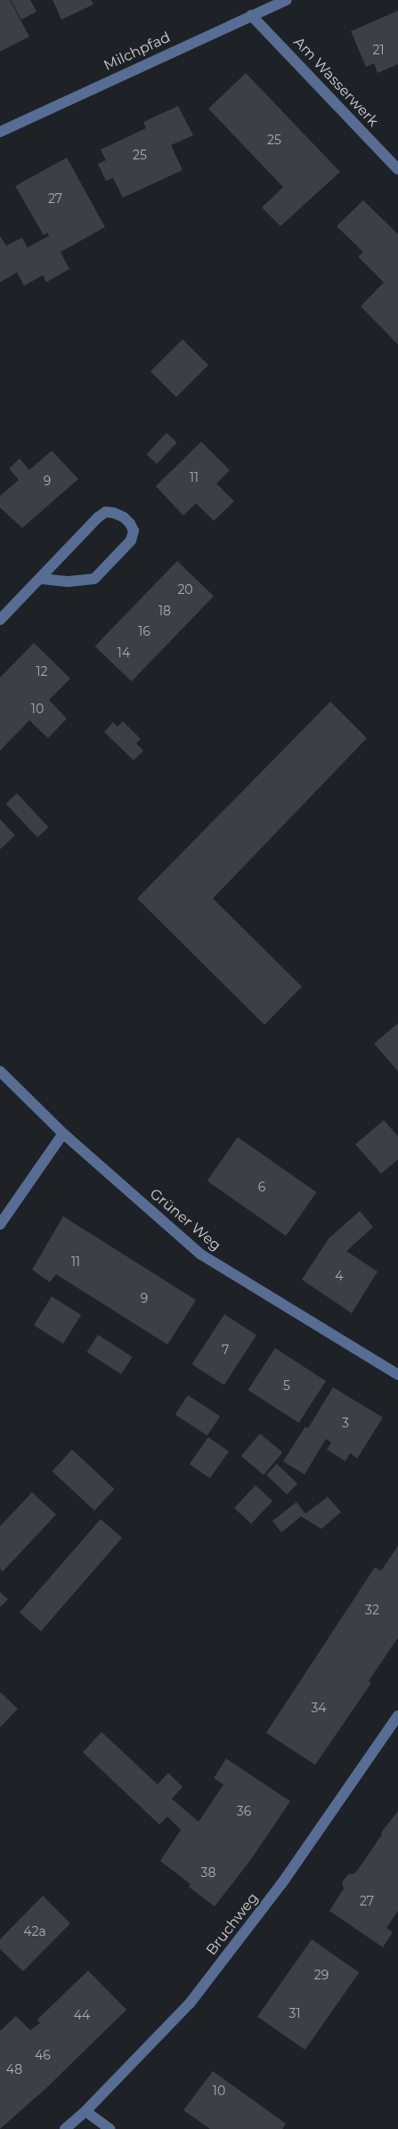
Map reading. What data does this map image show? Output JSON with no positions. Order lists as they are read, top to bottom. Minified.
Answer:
{"streets":{"street":["Milchpfad","Am Wasserwerk","Grüner Weg","Bruchweg"]},"crossings":[["Milchpfad","Am Wasserwerk"]],"house_numbers":["21","25","25","27","11","9","20","18","16","14","12","10","6","11","4","9","7","5","3","32","34","36","38","27","42a","29","31","44","46","48","10"]}
